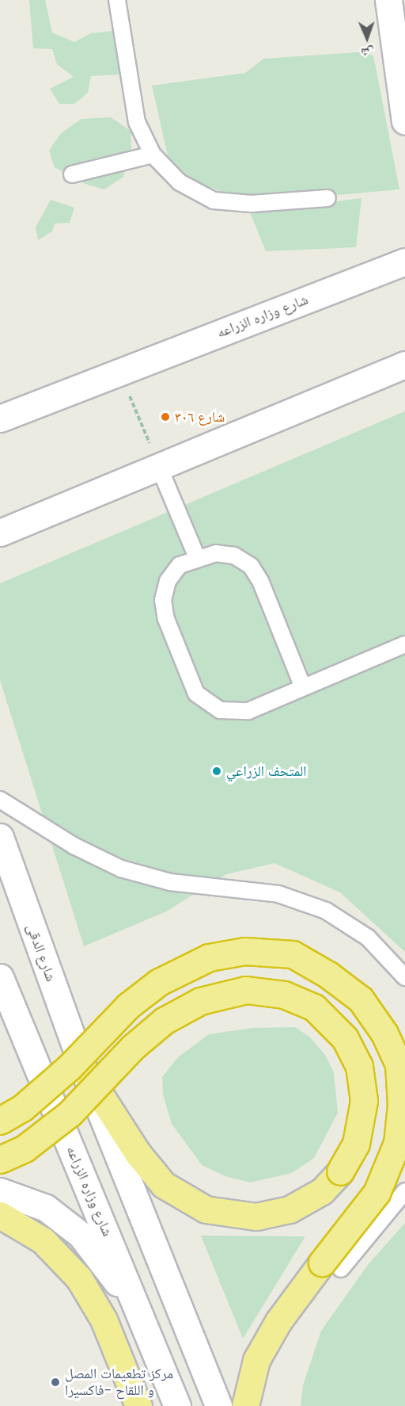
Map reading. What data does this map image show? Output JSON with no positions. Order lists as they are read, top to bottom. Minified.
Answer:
{"streets":{"street":["شارع وزاره الزراعه","شارع الدقى"]},"places":["شارع ٣٠٦","المتحف الزراعي","مركز تطعيمات المصل و اللقاح -فاكسيرا"],"north":"bottom"}
